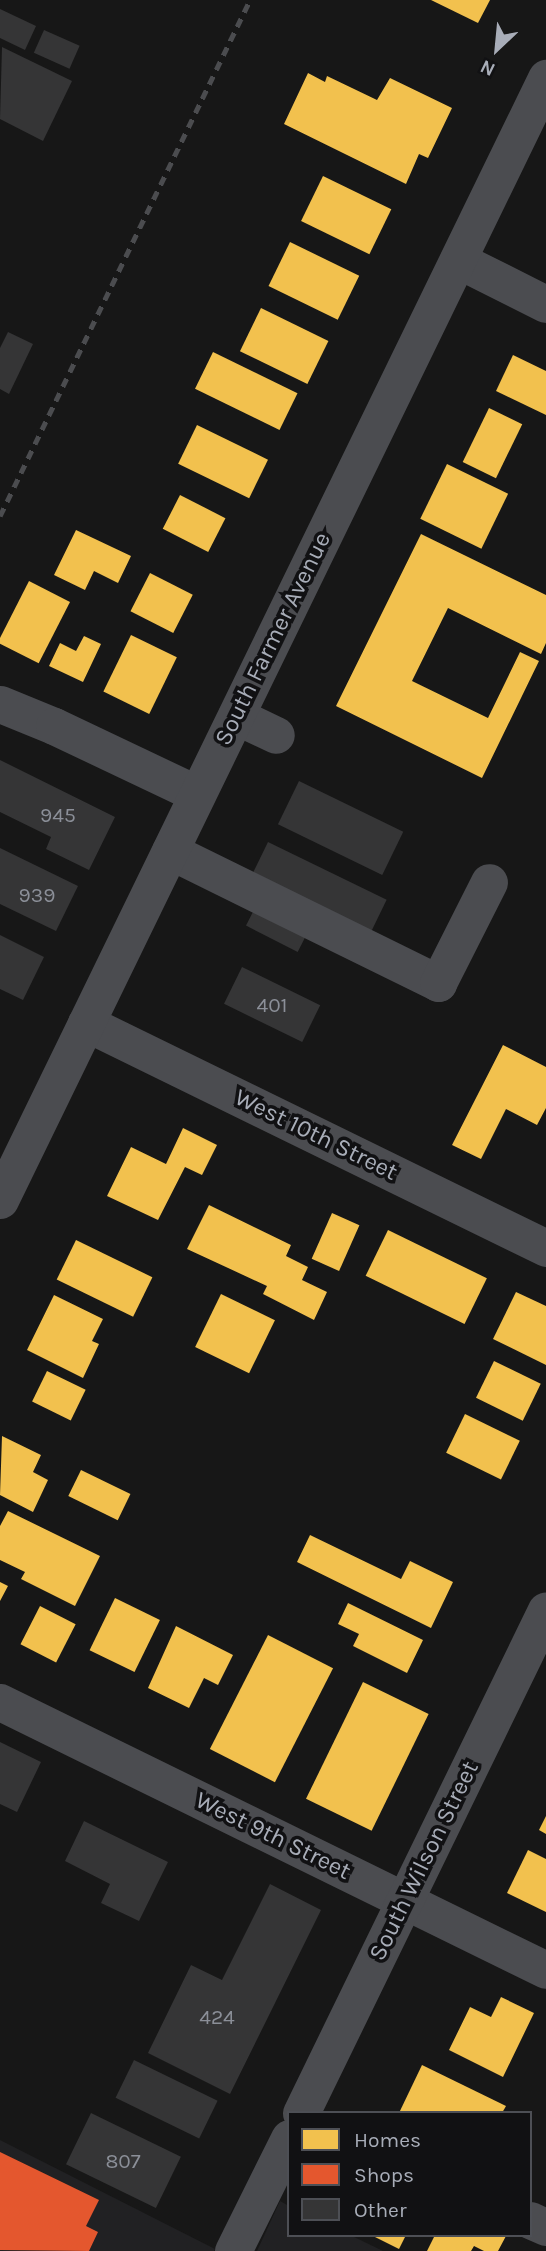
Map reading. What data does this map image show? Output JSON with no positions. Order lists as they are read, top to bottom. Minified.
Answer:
{"streets":{"street":["South Farmer Avenue","West 10th Street","West 9th Street","South Wilson Street"]},"crossings":[["South Farmer Avenue","West 10th Street"],["West 9th Street","South Wilson Street"]],"house_numbers":["945","939","401","424","807"],"legend":["Homes","Shops","Other"],"north":"bottom left"}
